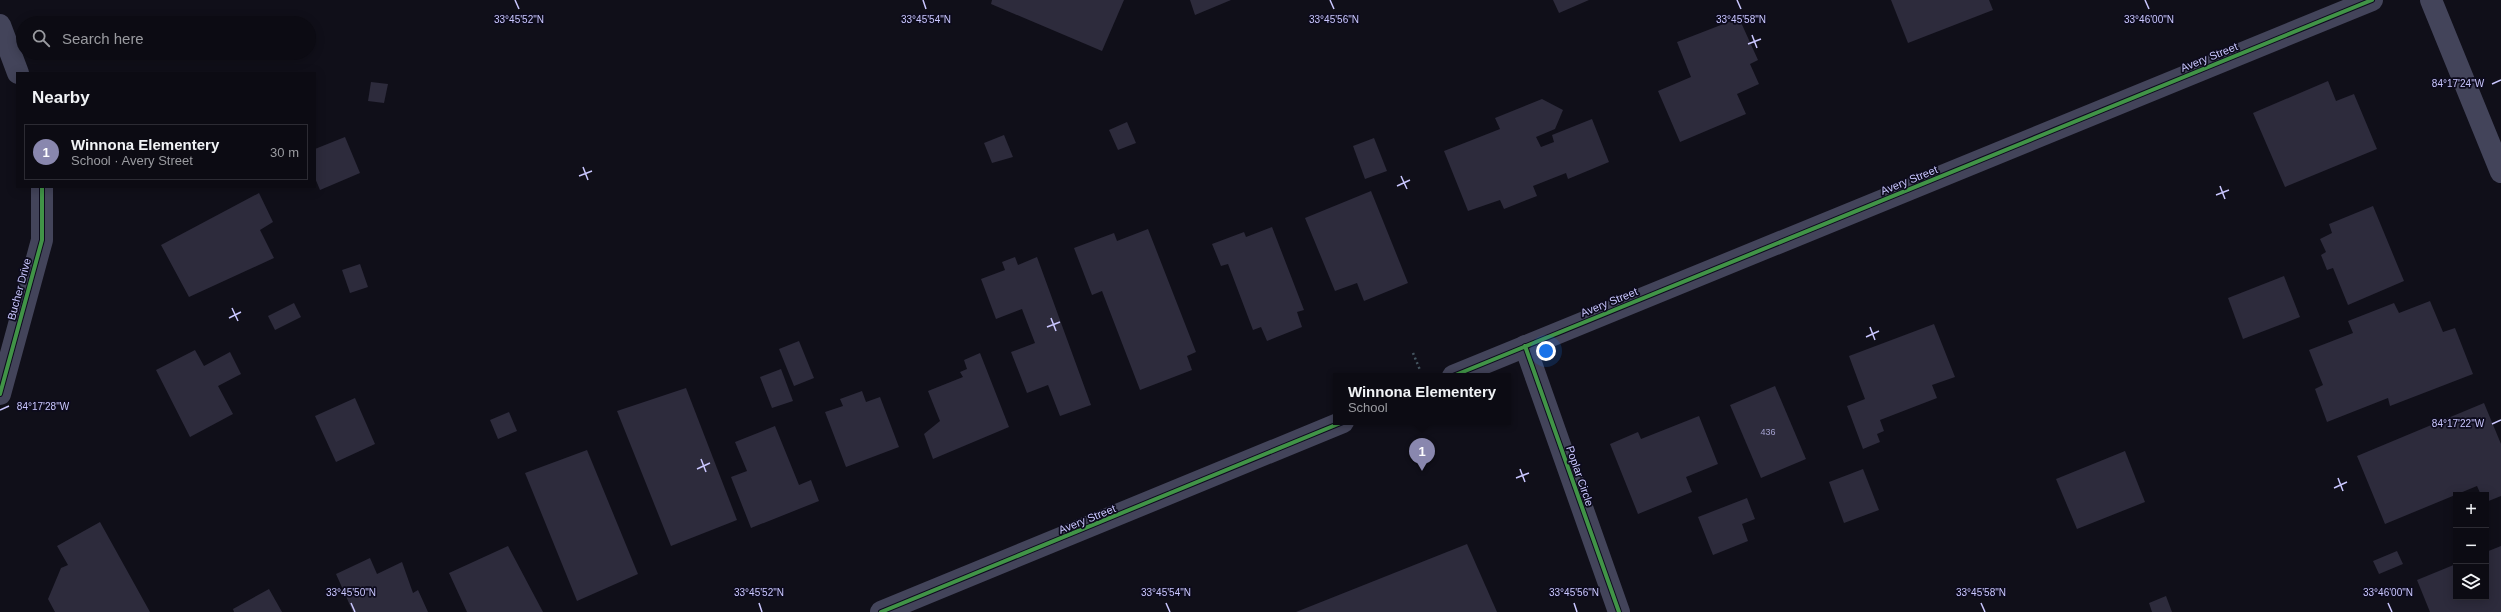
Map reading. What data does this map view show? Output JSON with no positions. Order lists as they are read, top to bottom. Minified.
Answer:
{"streets":{"street":["Avery Street","Bucher Drive","Poplar Circle"]},"crossings":[["Avery Street","Poplar Circle"]],"house_numbers":["436"],"page":{"search":"Search here","heading":"Nearby","list":[{"mark":"1","name":"Winnona Elementery","note":"School · Avery Street","value":"30 m"}],"popup":["Winnona Elementery","School"],"pins":"1","map_buttons":["+","−"]},"coordinates":["33°46'00\"N","33°45'52\"N","33°45'54\"N","33°45'56\"N","33°45'58\"N","84°17'24\"W","84°17'28\"W","84°17'22\"W","33°45'50\"N"]}
